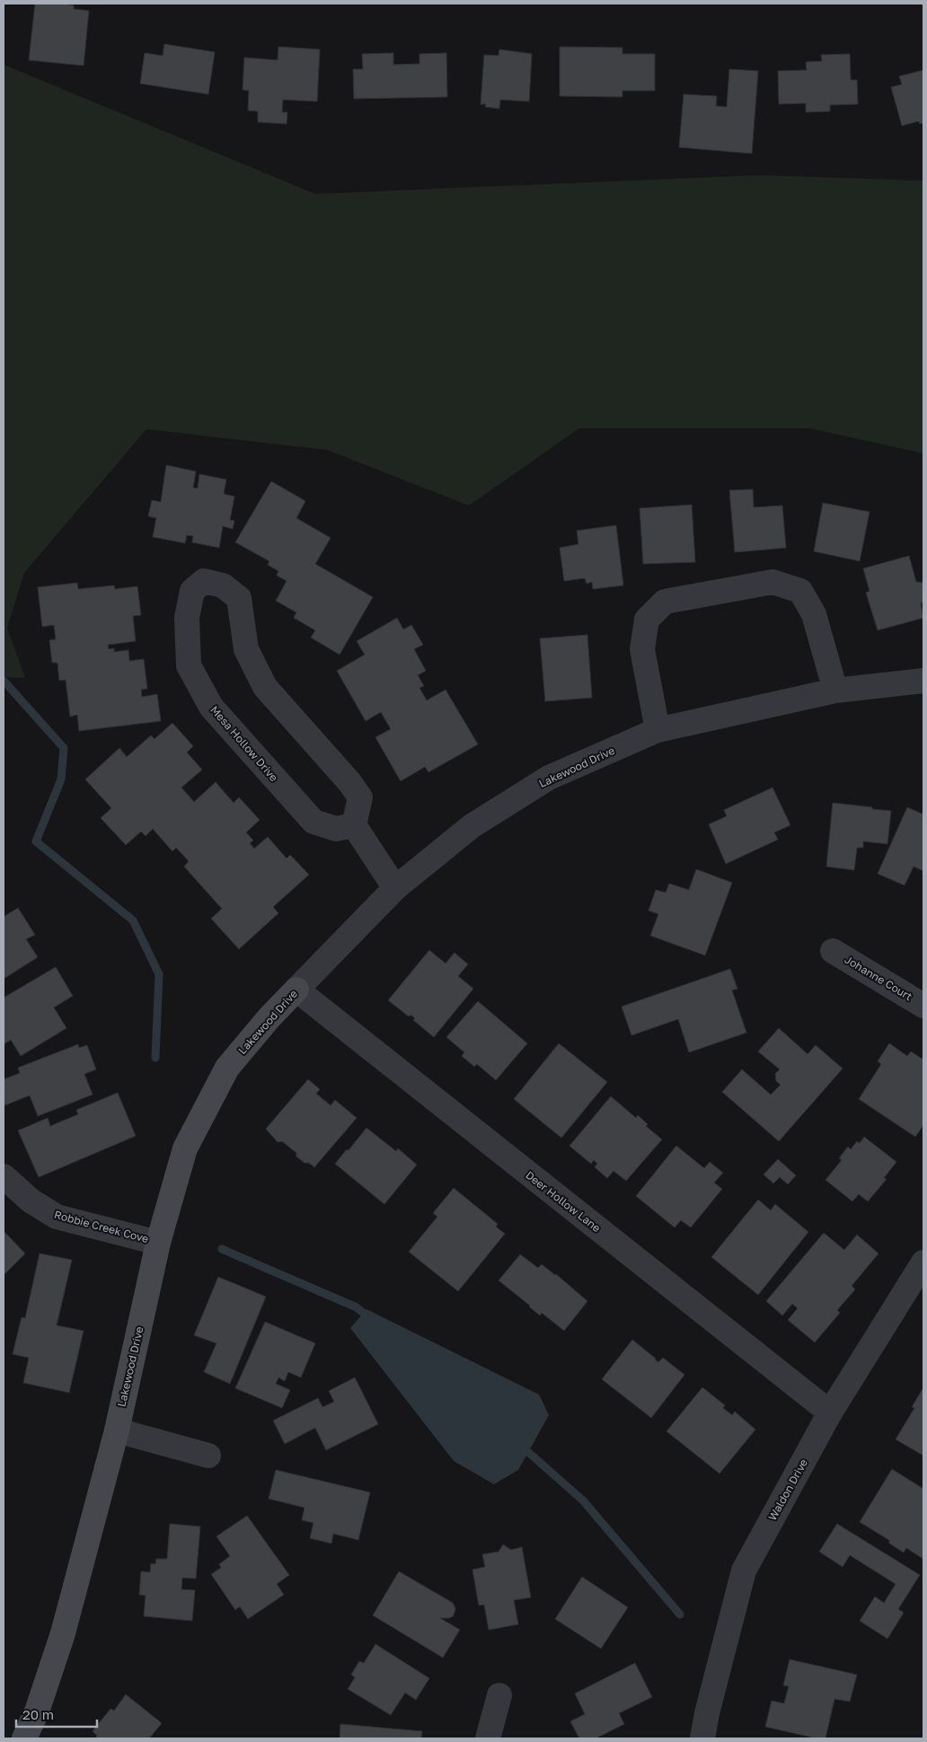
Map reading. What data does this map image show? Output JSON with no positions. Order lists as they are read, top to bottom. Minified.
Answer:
{"streets":{"street":["Mesa Hollow Drive","Lakewood Drive","Johanne Court","Deer Hollow Lane","Robbie Creek Cove","Waldon Drive"]},"crossings":[["Lakewood Drive","Deer Hollow Lane"],["Lakewood Drive","Robbie Creek Cove"],["Deer Hollow Lane","Waldon Drive"]],"scale_bar":"20 m"}
